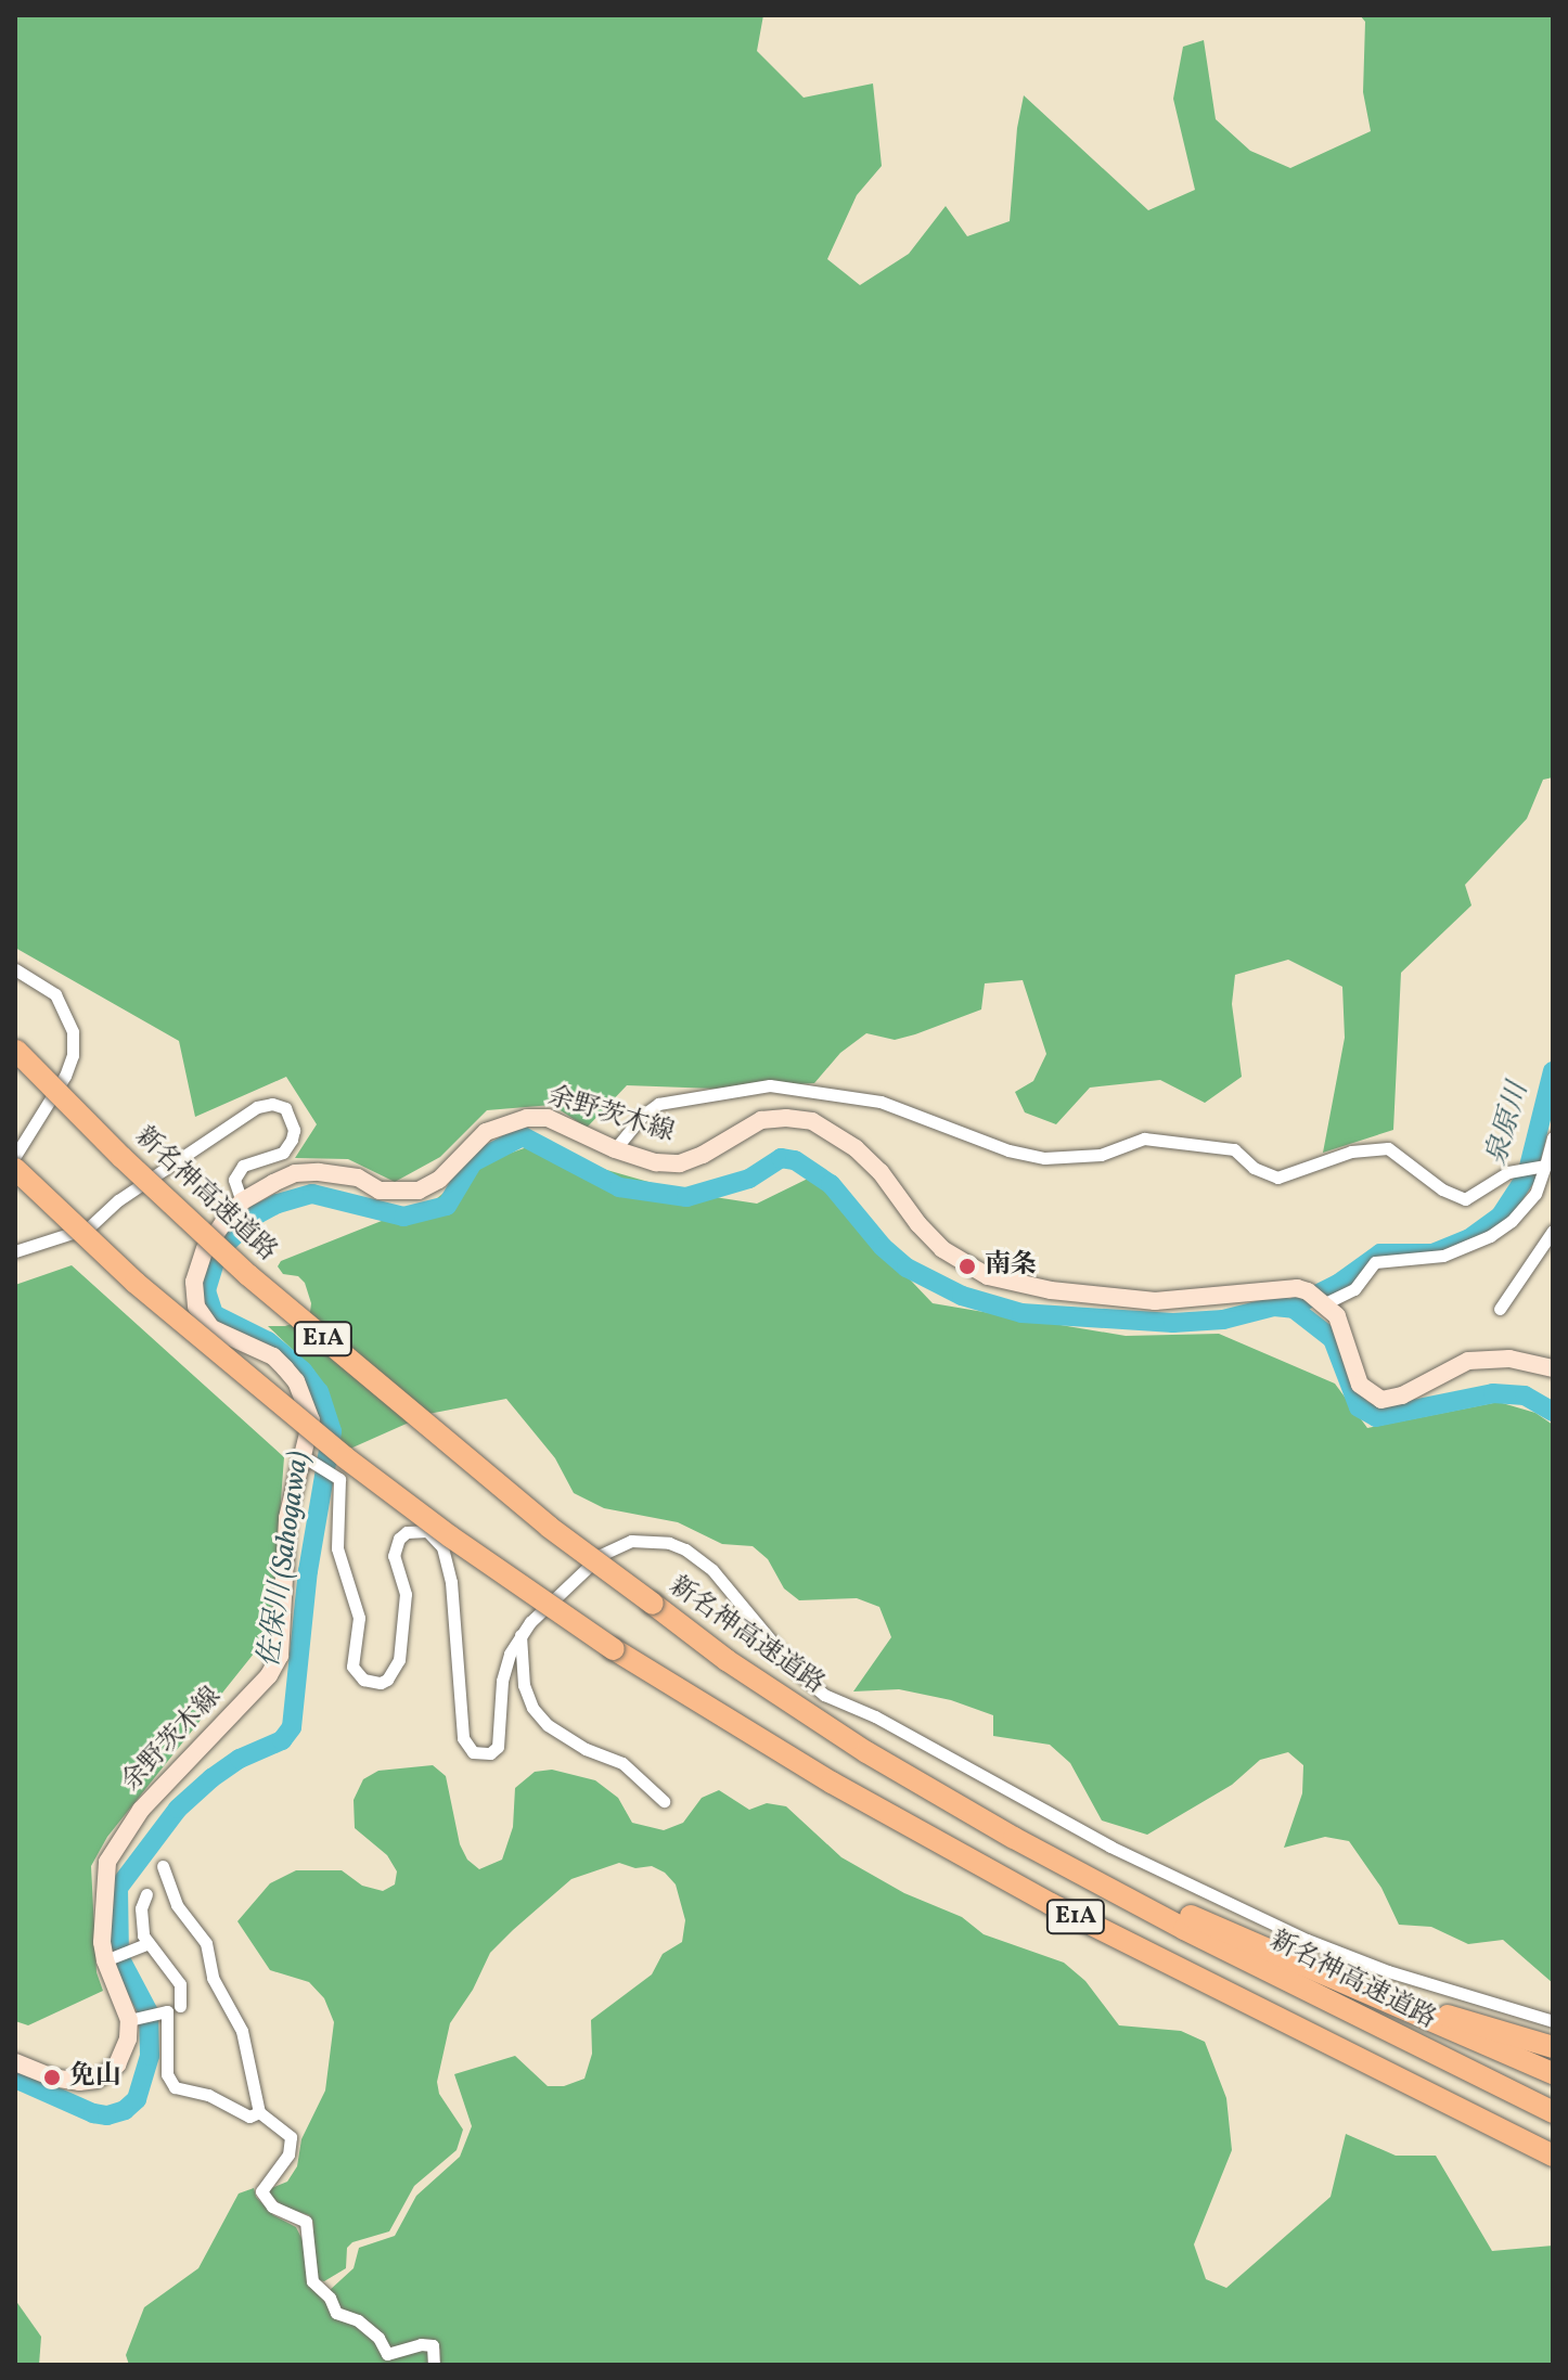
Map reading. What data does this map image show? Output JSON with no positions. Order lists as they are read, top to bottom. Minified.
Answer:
{"streets":{"highway":["新名神高速道路","E1A"],"main road":["余野茨木線"]},"water":["泉原川","佐保川 (Sahogawa)"],"places":["南条","免山"]}
